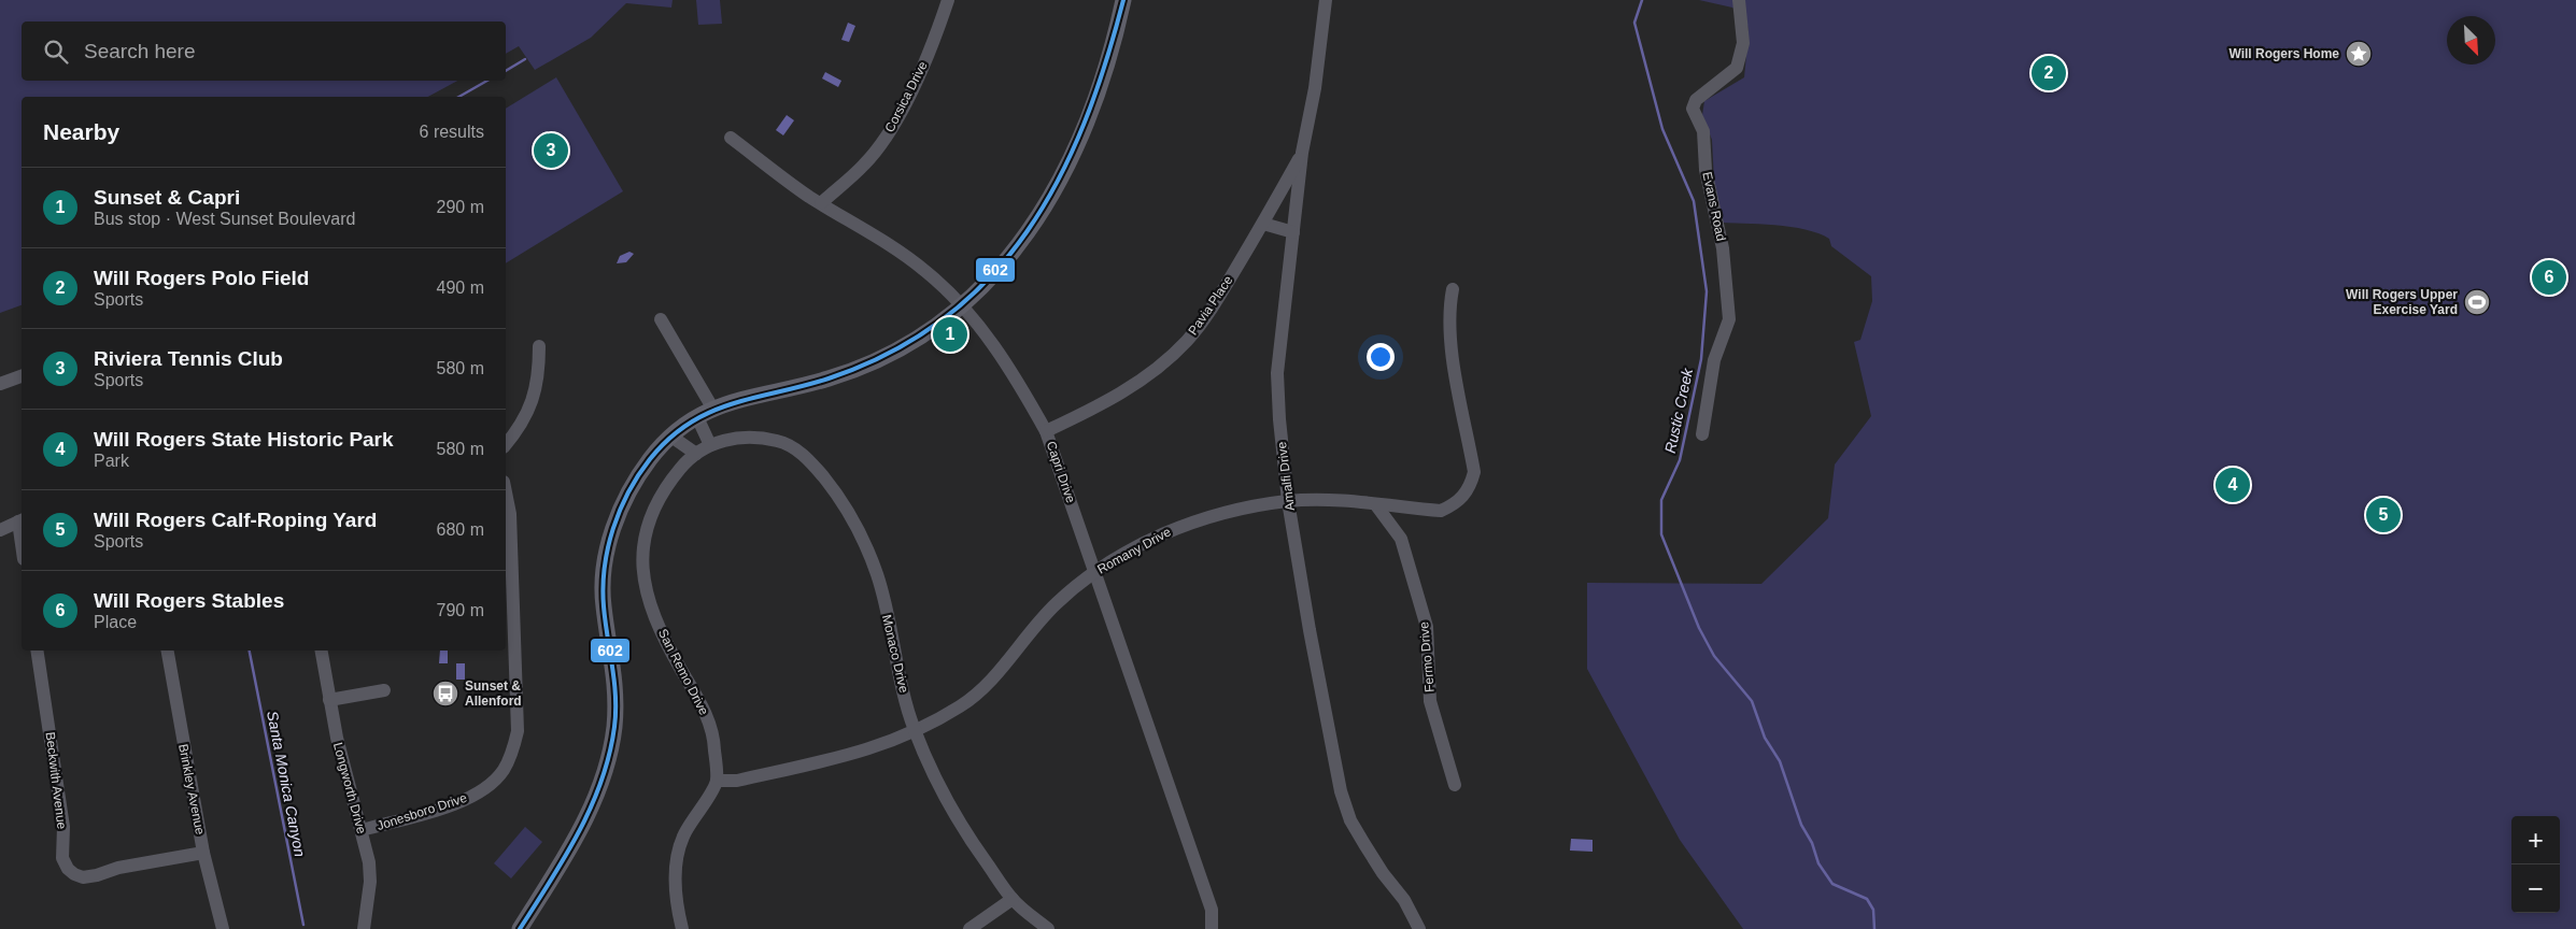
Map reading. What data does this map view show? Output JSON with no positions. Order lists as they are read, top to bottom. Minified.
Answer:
{"streets":{"street":["Corsica Drive","Evans Road","Pavia Place","Capri Drive","Amalfi Drive","Romany Drive","Monaco Drive","Fermo Drive","San Remo Drive","Beckwith Avenue","Longworth Drive","Brinkley Avenue","Jonesboro Drive"]},"crossings":[["Corsica Drive","Capri Drive"],["Pavia Place","Capri Drive"],["Pavia Place","Amalfi Drive"],["Capri Drive","Romany Drive"],["Amalfi Drive","Romany Drive"],["Romany Drive","Monaco Drive"],["Romany Drive","Fermo Drive"],["Romany Drive","San Remo Drive"],["Monaco Drive","San Remo Drive"],["Beckwith Avenue","Brinkley Avenue"],["Longworth Drive","Jonesboro Drive"]],"water":["Rustic Creek","Santa Monica Canyon"],"places":{"place":["Will Rogers Home"],"sports":["Will Rogers Upper Exercise Yard"],"bus stop":["Sunset & Allenford"]},"lines":["transit line 602"],"north":"bottom right","page":{"search":"Search here","pins":["2","3","6","1","4","5"],"heading":["Nearby","6 results"],"list":[{"mark":"1","name":"Sunset & Capri","note":"Bus stop · West Sunset Boulevard","value":"290 m"},{"mark":"2","name":"Will Rogers Polo Field","note":"Sports","value":"490 m"},{"mark":"3","name":"Riviera Tennis Club","note":"Sports","value":"580 m"},{"mark":"4","name":"Will Rogers State Historic Park","note":"Park","value":"580 m"},{"mark":"5","name":"Will Rogers Calf-Roping Yard","note":"Sports","value":"680 m"},{"mark":"6","name":"Will Rogers Stables","note":"Place","value":"790 m"}],"map_buttons":["+","−"]}}
